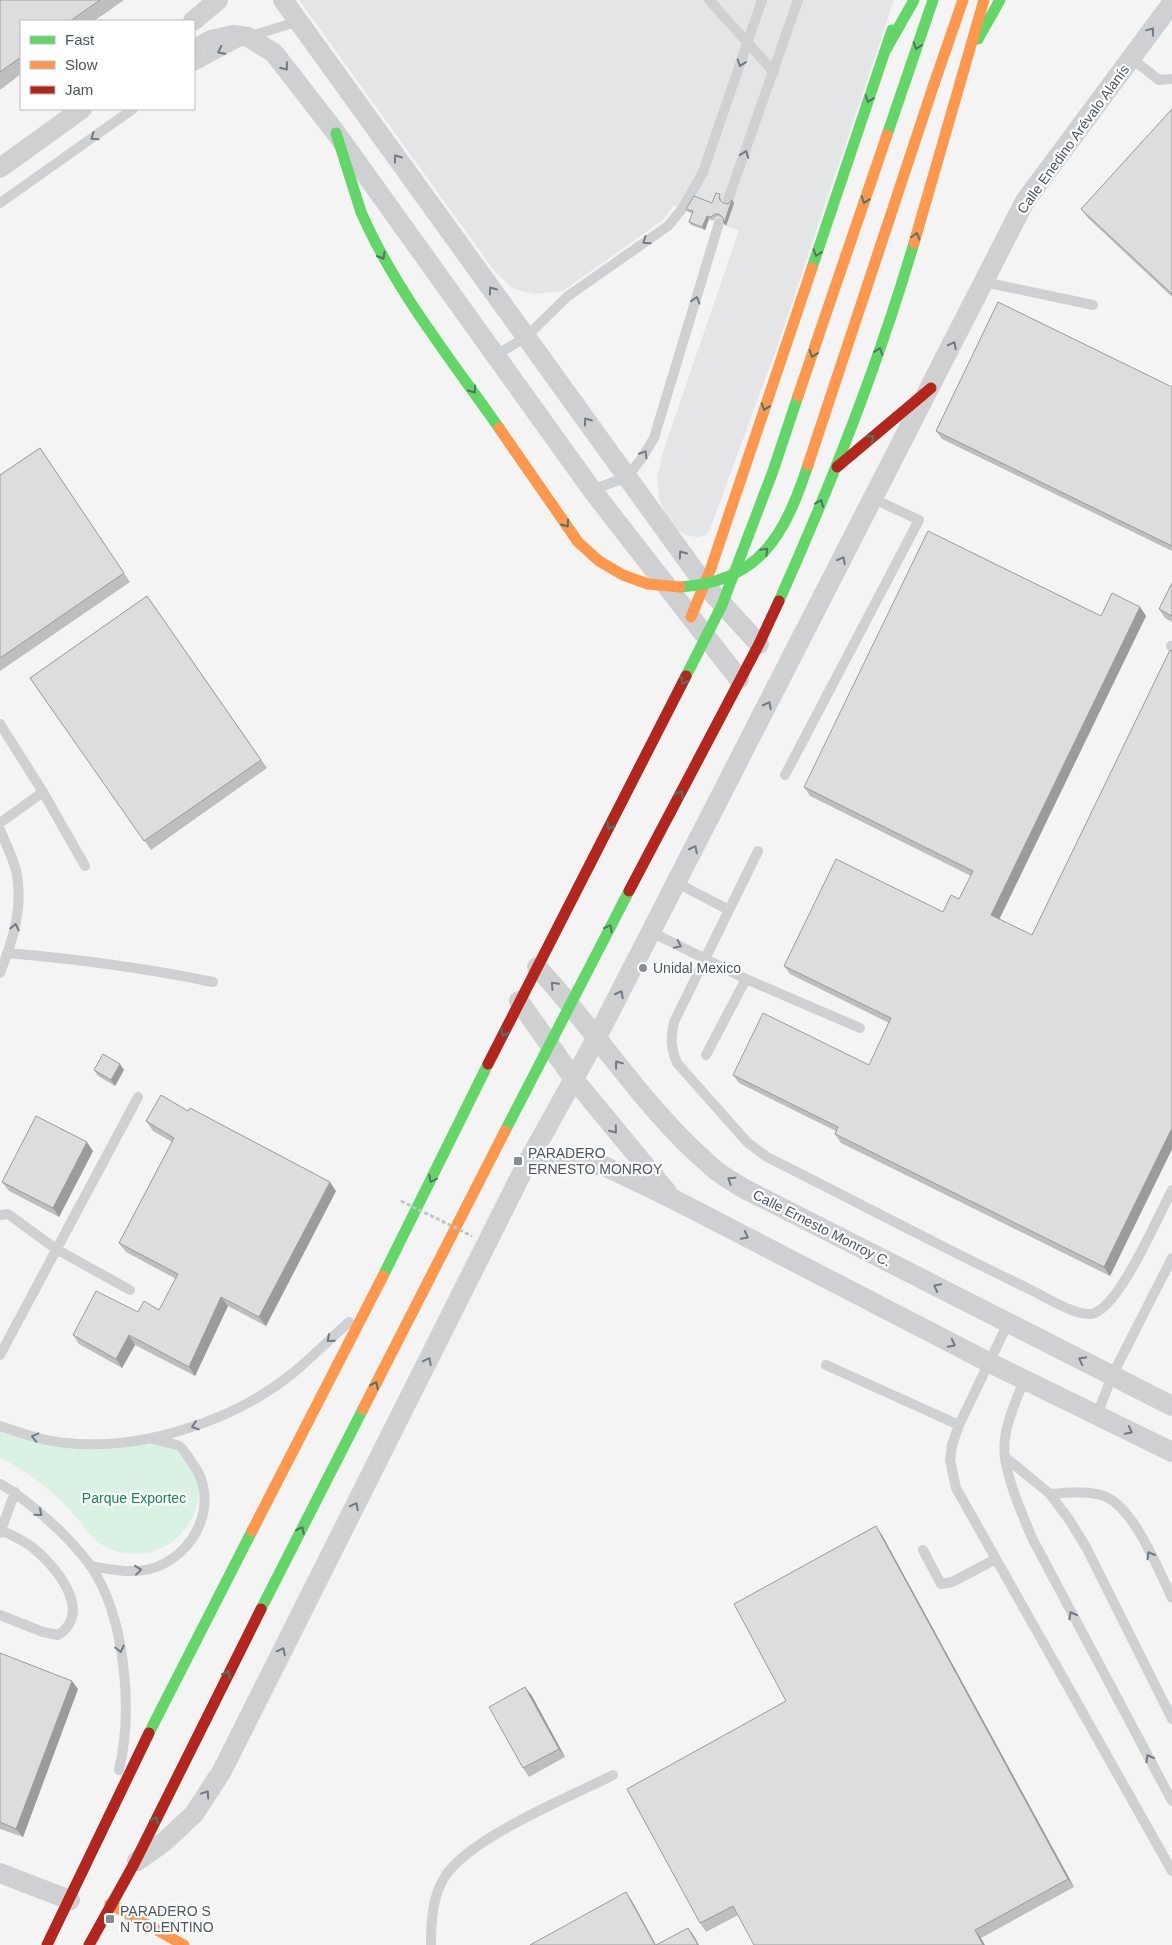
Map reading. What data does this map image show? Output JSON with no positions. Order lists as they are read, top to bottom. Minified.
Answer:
{"streets":{"street":["Calle Enedino Arévalo Alanís","Calle Ernesto Monroy C."]},"crossings":[["Calle Enedino Arévalo Alanís","Calle Ernesto Monroy C."]],"one_way":["Calle Enedino Arévalo Alanís"],"parks":["Parque Exportec"],"places":{"other":["Unidal Mexico"],"transit":["PARADERO ERNESTO MONROY","PARADERO S N TOLENTINO"]},"legend":["Fast","Slow","Jam"]}
